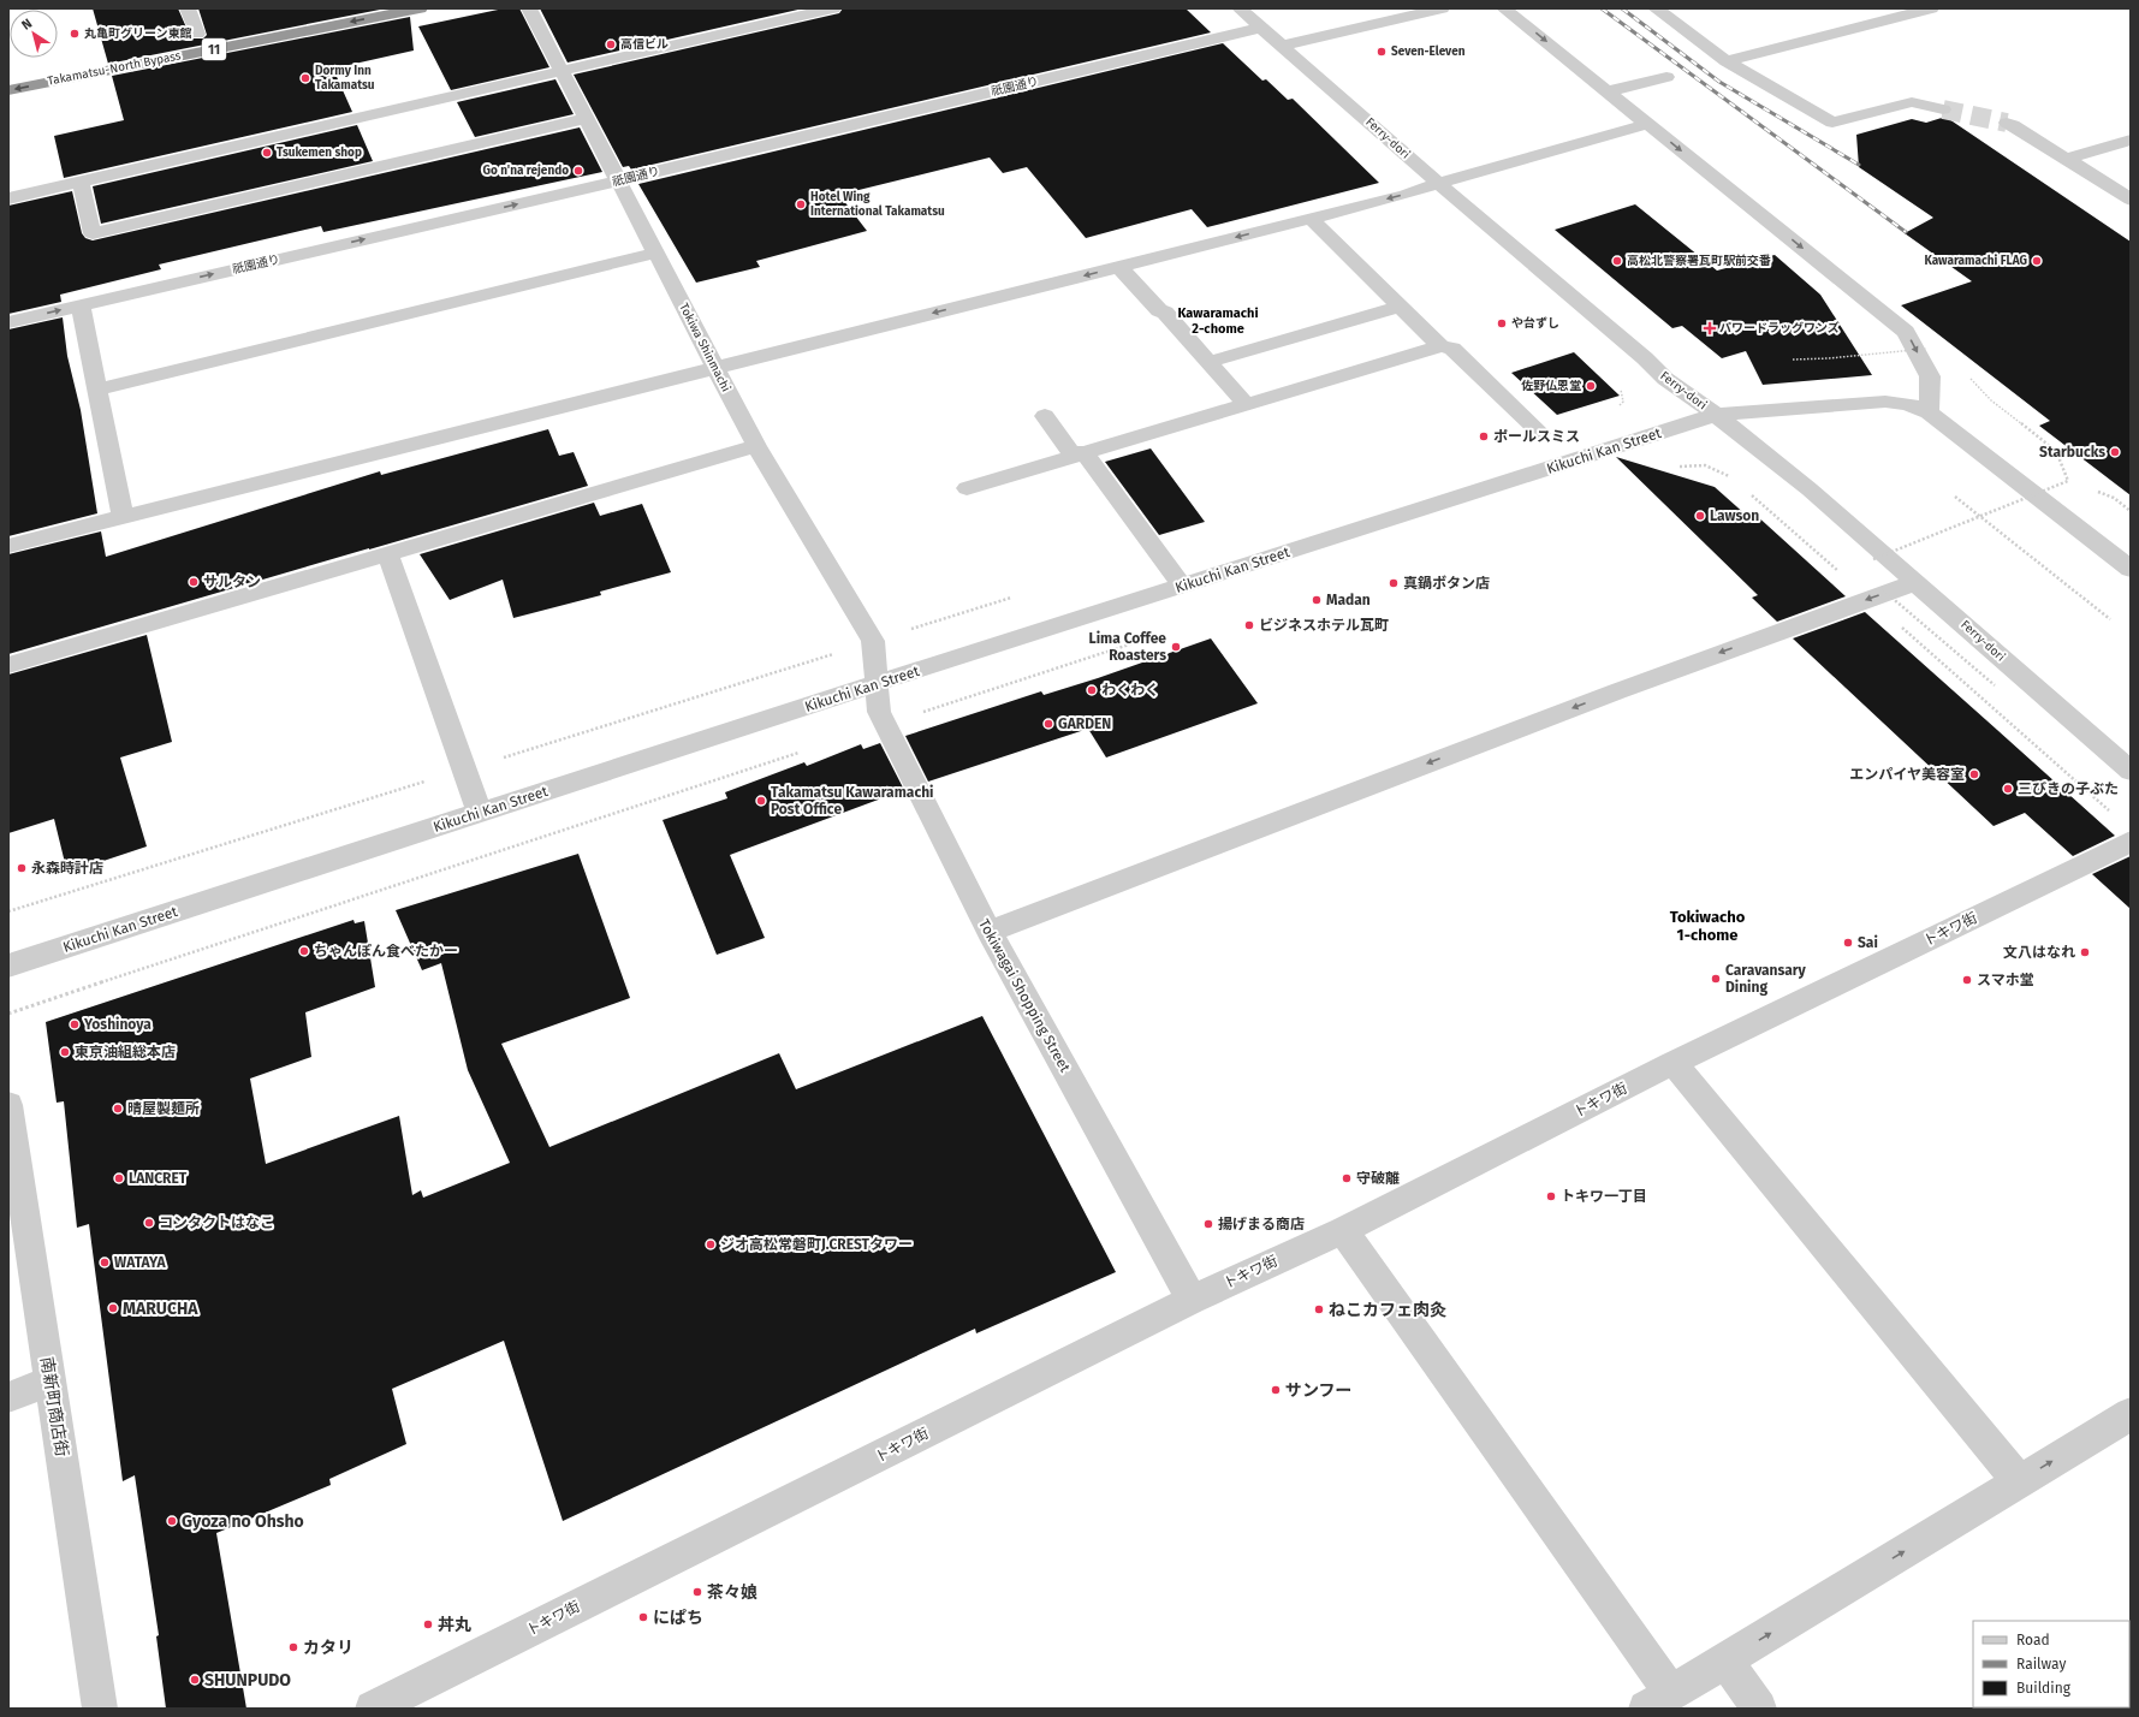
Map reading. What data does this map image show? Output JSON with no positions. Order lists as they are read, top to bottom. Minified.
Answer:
{"streets":{"highway":["11","Takamatsu-North Bypass"],"street":["祇園通り","Ferry-dori","Tokiwa Shinmachi","Kikuchi Kan Street","トキワ街","Tokiwagai Shopping Street","南新町商店街"]},"crossings":[["祇園通り","Ferry-dori"],["祇園通り","Tokiwa Shinmachi"],["Ferry-dori","Kikuchi Kan Street"],["Tokiwa Shinmachi","Kikuchi Kan Street"],["Tokiwa Shinmachi","Tokiwagai Shopping Street"],["Kikuchi Kan Street","Tokiwagai Shopping Street"],["トキワ街","Tokiwagai Shopping Street"]],"one_way":["Takamatsu-North Bypass"],"districts":["Kawaramachi 2-chome","Tokiwacho 1-chome"],"places":{"other":["丸亀町グリーン東館","高信ビル","Seven-Eleven","Dormy Inn Takamatsu","Tsukemen shop","Go n'na rejendo","Hotel Wing International Takamatsu","高松北警察署瓦町駅前交番","Kawaramachi FLAG","や台ずし","佐野仏恩堂","ポールスミス","Starbucks","Lawson","サルタン","真鍋ボタン店","Madan","ビジネスホテル瓦町","Lima Coffee Roasters","わくわく","GARDEN","エンパイヤ美容室","三びきの子ぶた","Takamatsu Kawaramachi Post Office","永森時計店","Sai","ちゃんぽん食べたかー","文八はなれ","Caravansary Dining","スマホ堂","Yoshinoya","東京油組総本店","晴屋製麺所","LANCRET","守破離","トキワ一丁目","コンタクトはなこ","揚げまる商店","ジオ高松常磐町J.CRESTタワー","WATAYA","MARUCHA","ねこカフェ肉灸","サンフー","Gyoza no Ohsho","茶々娘","にぱち","丼丸","カタリ","SHUNPUDO"],"health":["パワードラッグワンズ"]},"legend":["Road","Railway","Building"],"north":"top left"}
